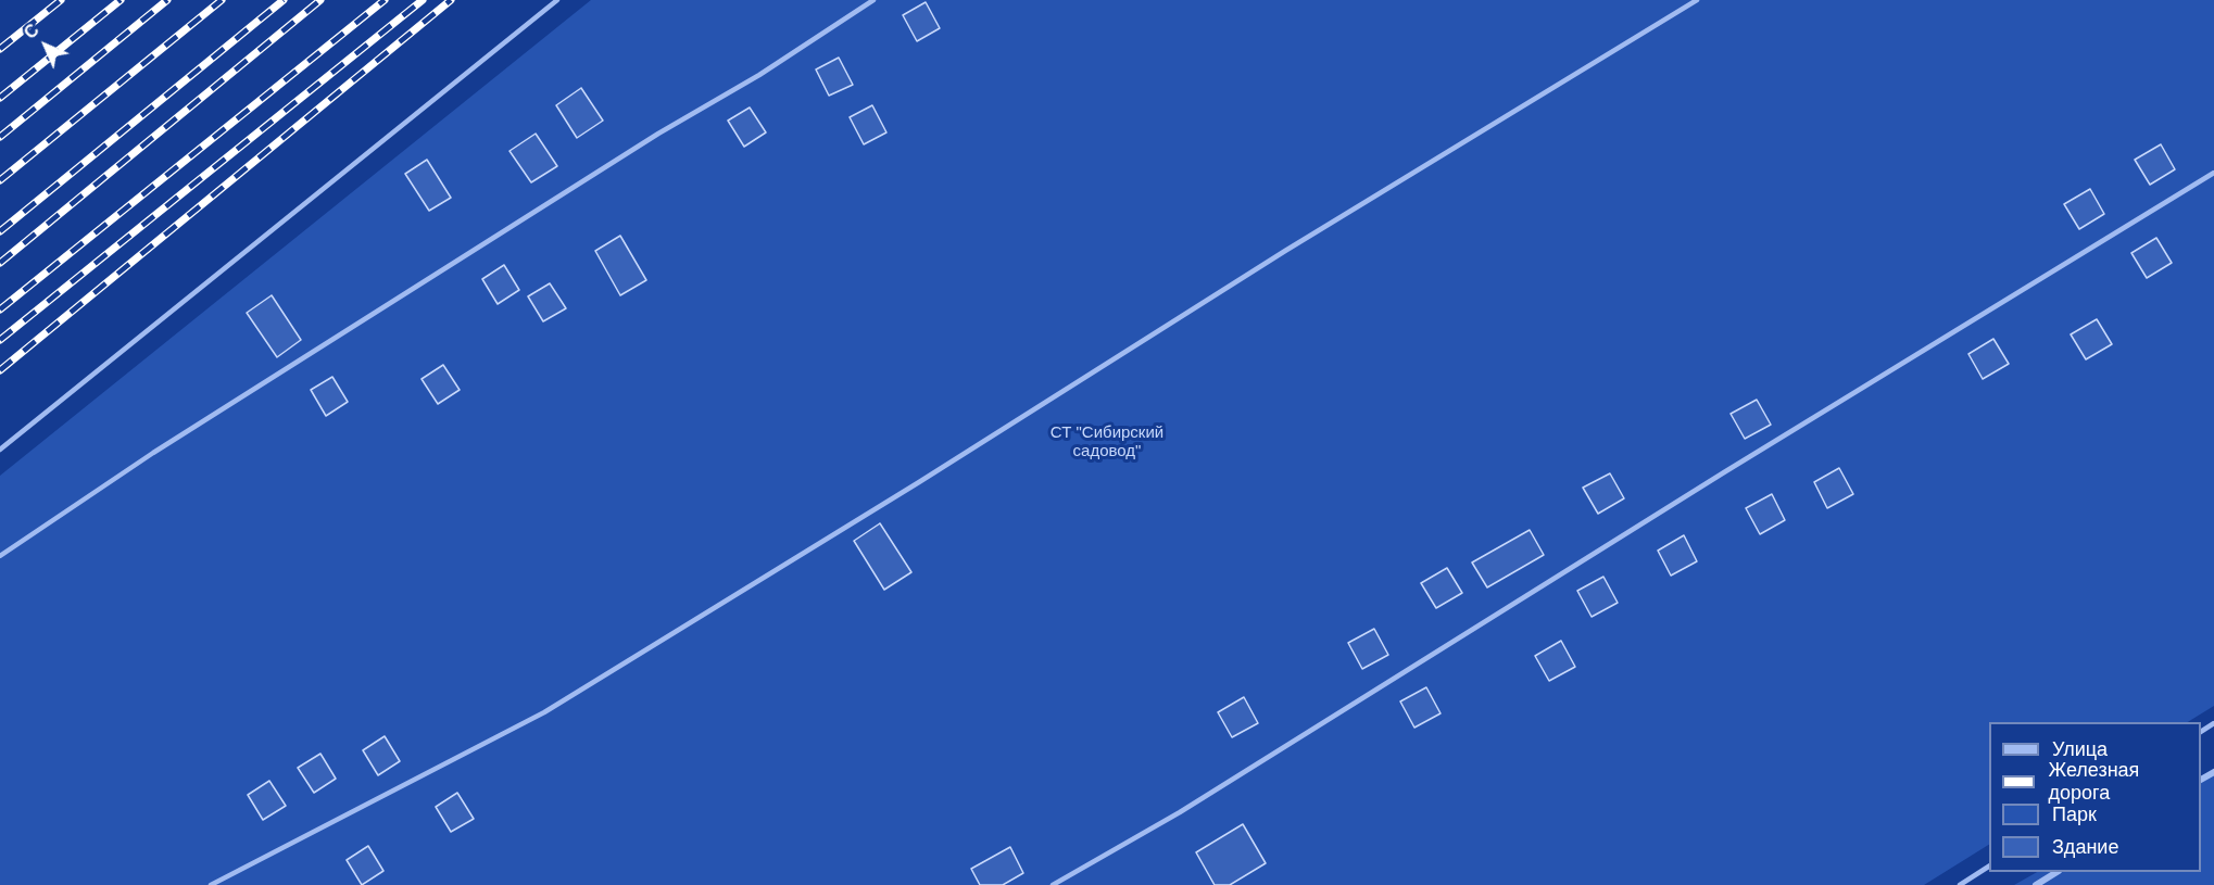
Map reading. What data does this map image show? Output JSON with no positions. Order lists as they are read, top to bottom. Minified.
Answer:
{"parks":["СТ \"Сибирский садовод\""],"legend":["Улица","Железная дорога","Парк","Здание"],"north":"top left"}
